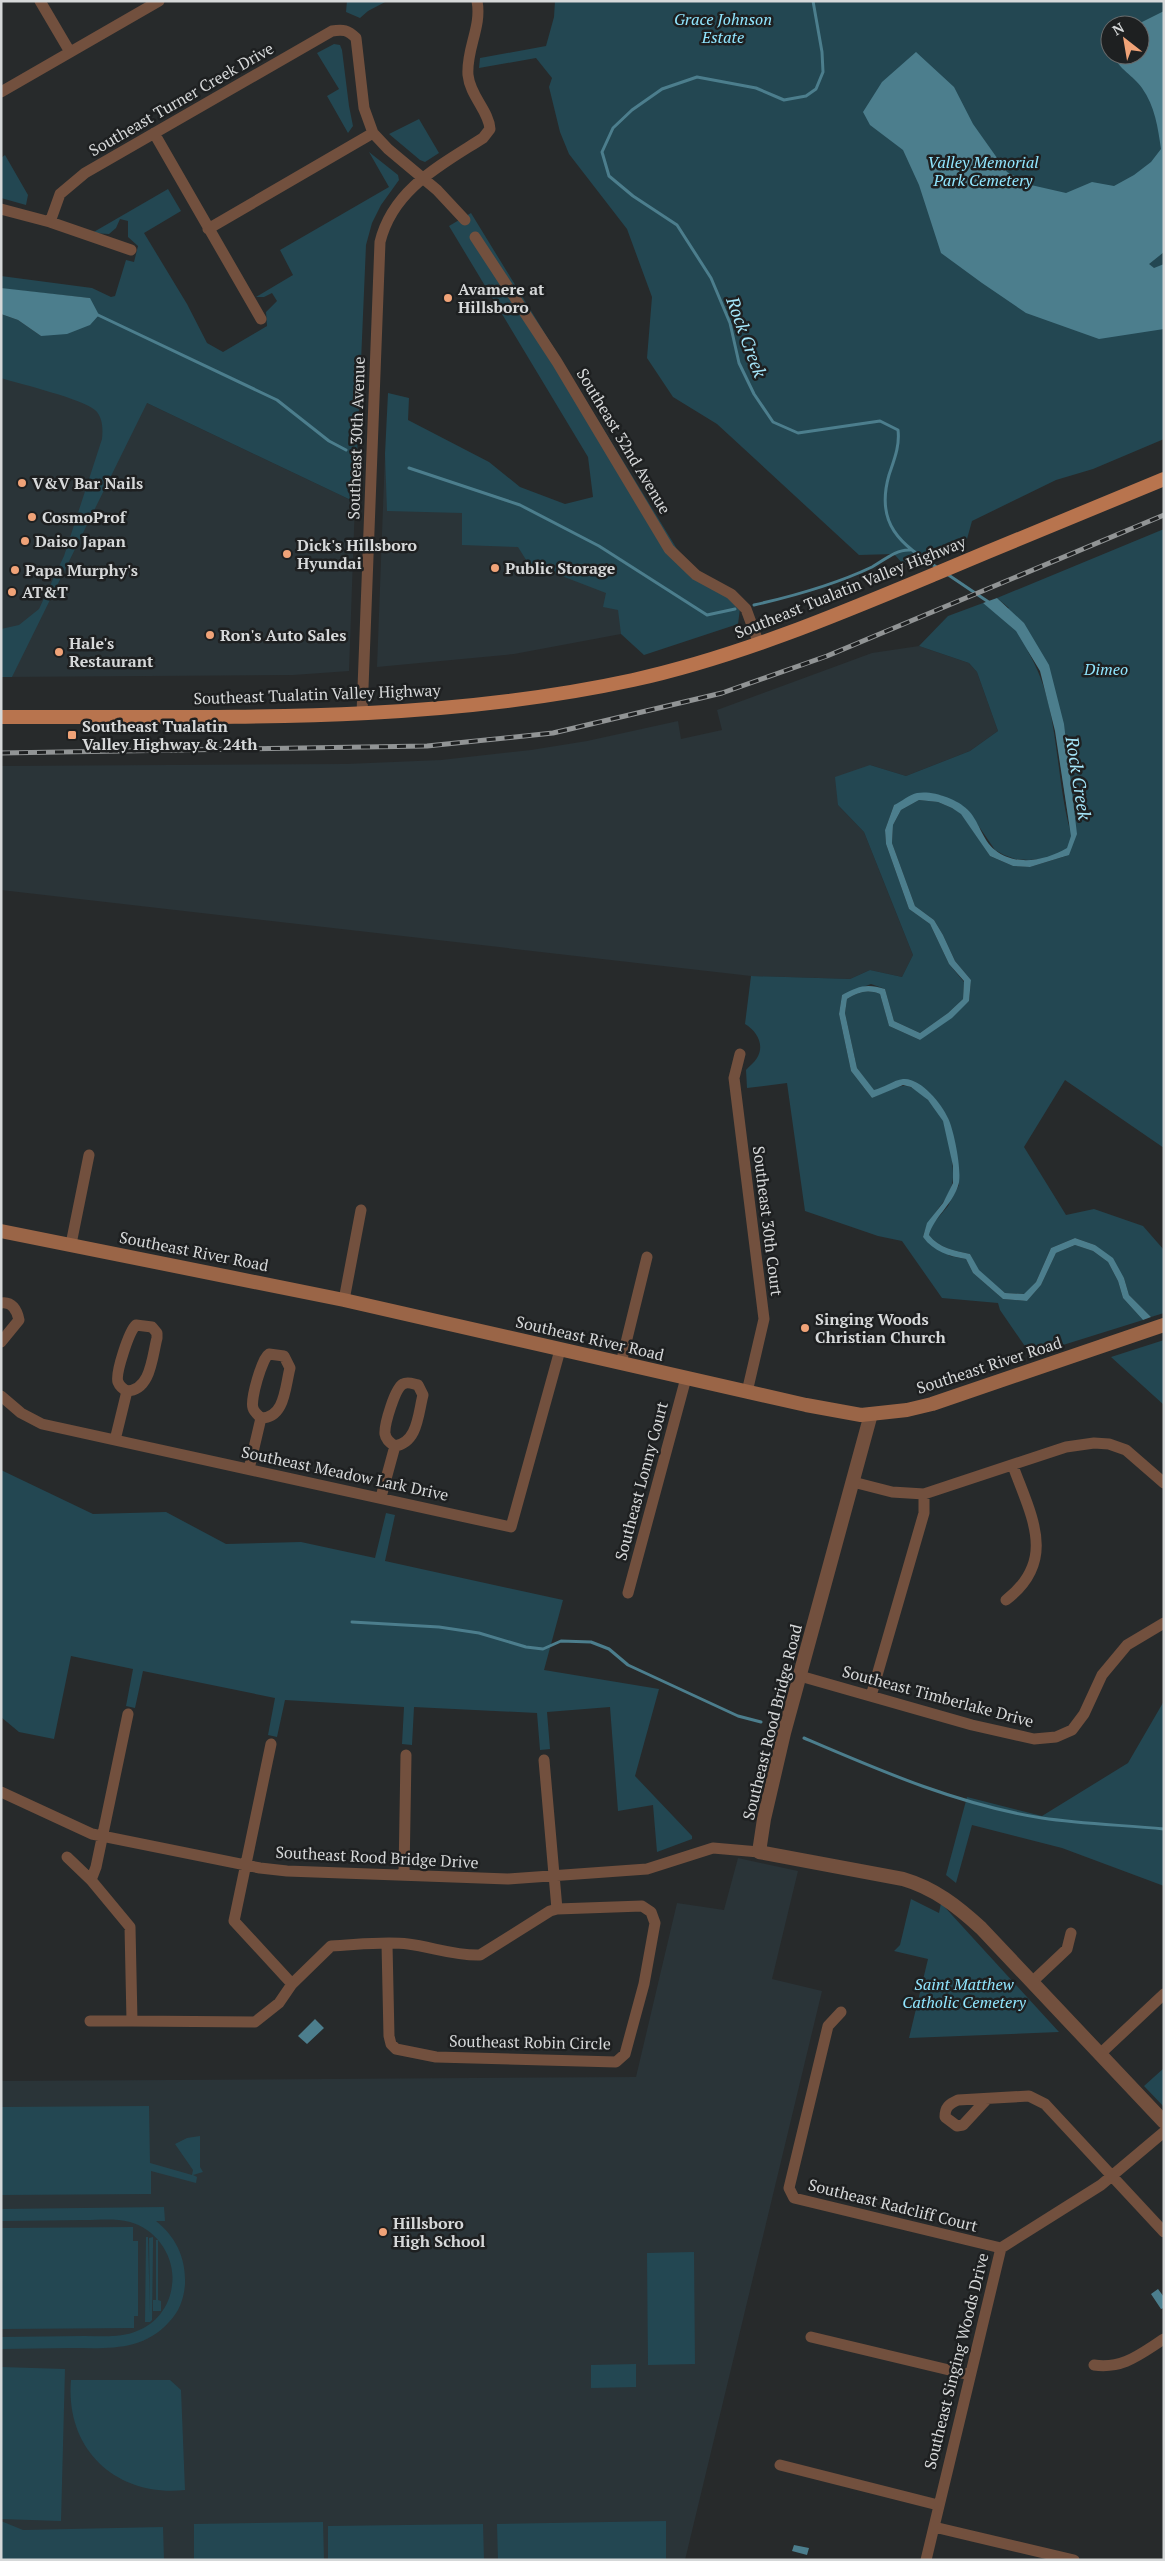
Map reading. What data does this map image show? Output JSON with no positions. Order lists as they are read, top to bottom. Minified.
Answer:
{"streets":{"main road":["Southeast Tualatin Valley Highway","Southeast River Road"],"street":["Southeast Turner Creek Drive","Southeast 30th Avenue","Southeast 32nd Avenue","Southeast 30th Court","Southeast Meadow Lark Drive","Southeast Lonny Court","Southeast Timberlake Drive","Southeast Rood Bridge Road","Southeast Rood Bridge Drive","Southeast Robin Circle","Southeast Radcliff Court","Southeast Singing Woods Drive"]},"crossings":[["Southeast 30th Avenue","Southeast Tualatin Valley Highway"],["Southeast 32nd Avenue","Southeast Tualatin Valley Highway"],["Southeast 30th Court","Southeast River Road"],["Southeast River Road","Southeast Meadow Lark Drive"],["Southeast River Road","Southeast Lonny Court"],["Southeast River Road","Southeast Rood Bridge Road"],["Southeast Timberlake Drive","Southeast Rood Bridge Road"],["Southeast Rood Bridge Road","Southeast Rood Bridge Drive"],["Southeast Radcliff Court","Southeast Singing Woods Drive"]],"water":["Rock Creek"],"parks":["Grace Johnson Estate","Valley Memorial Park Cemetery","Dimeo","Saint Matthew Catholic Cemetery"],"places":{"other":["Avamere at Hillsboro","V&V Bar Nails","CosmoProf","Daiso Japan","Dick's Hillsboro Hyundai","Public Storage","Papa Murphy's","AT&T","Ron's Auto Sales","Hale's Restaurant","Singing Woods Christian Church","Hillsboro High School"],"transit":["Southeast Tualatin Valley Highway & 24th"]},"north":"top left"}
